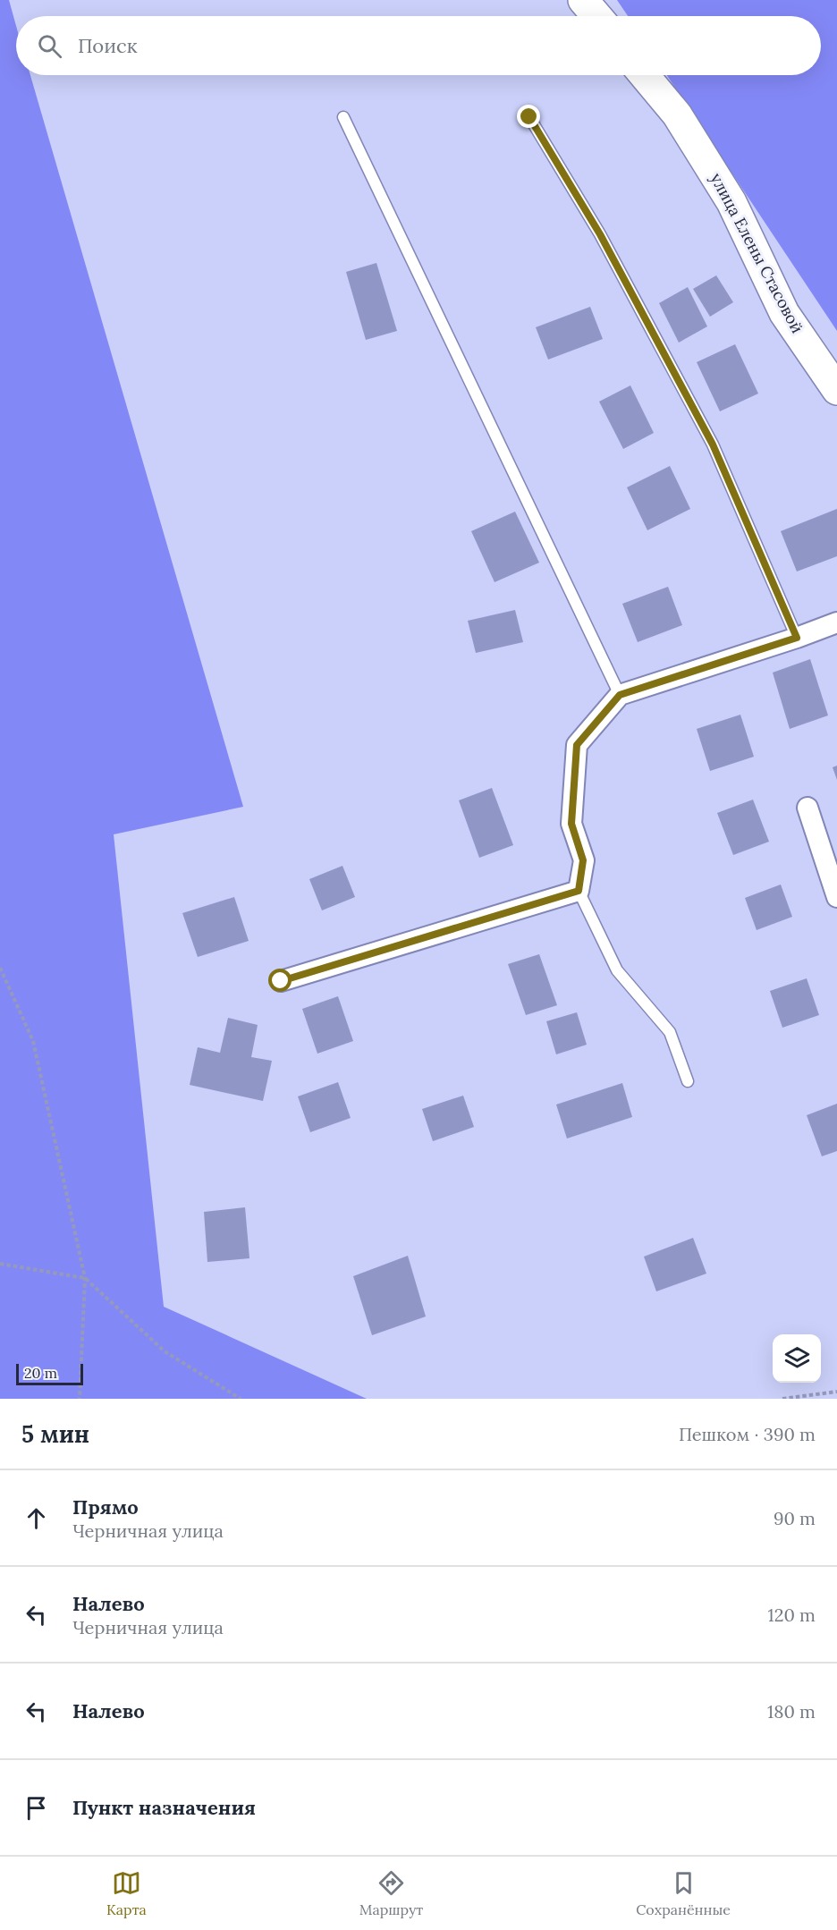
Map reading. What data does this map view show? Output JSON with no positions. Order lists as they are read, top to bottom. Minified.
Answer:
{"streets":{"main road":["улица Елены Стасовой"]},"scale_bar":"20 m","page":{"search":"Поиск","scale":"20 m","heading":["5 мин","Пешком · 390 m"],"list":[["Прямо","Черничная улица","90 m"],["Налево","Черничная улица","120 m"],["Налево","180 m"],"Пункт назначения"],"nav":["Карта","Маршрут","Сохранённые"]}}
